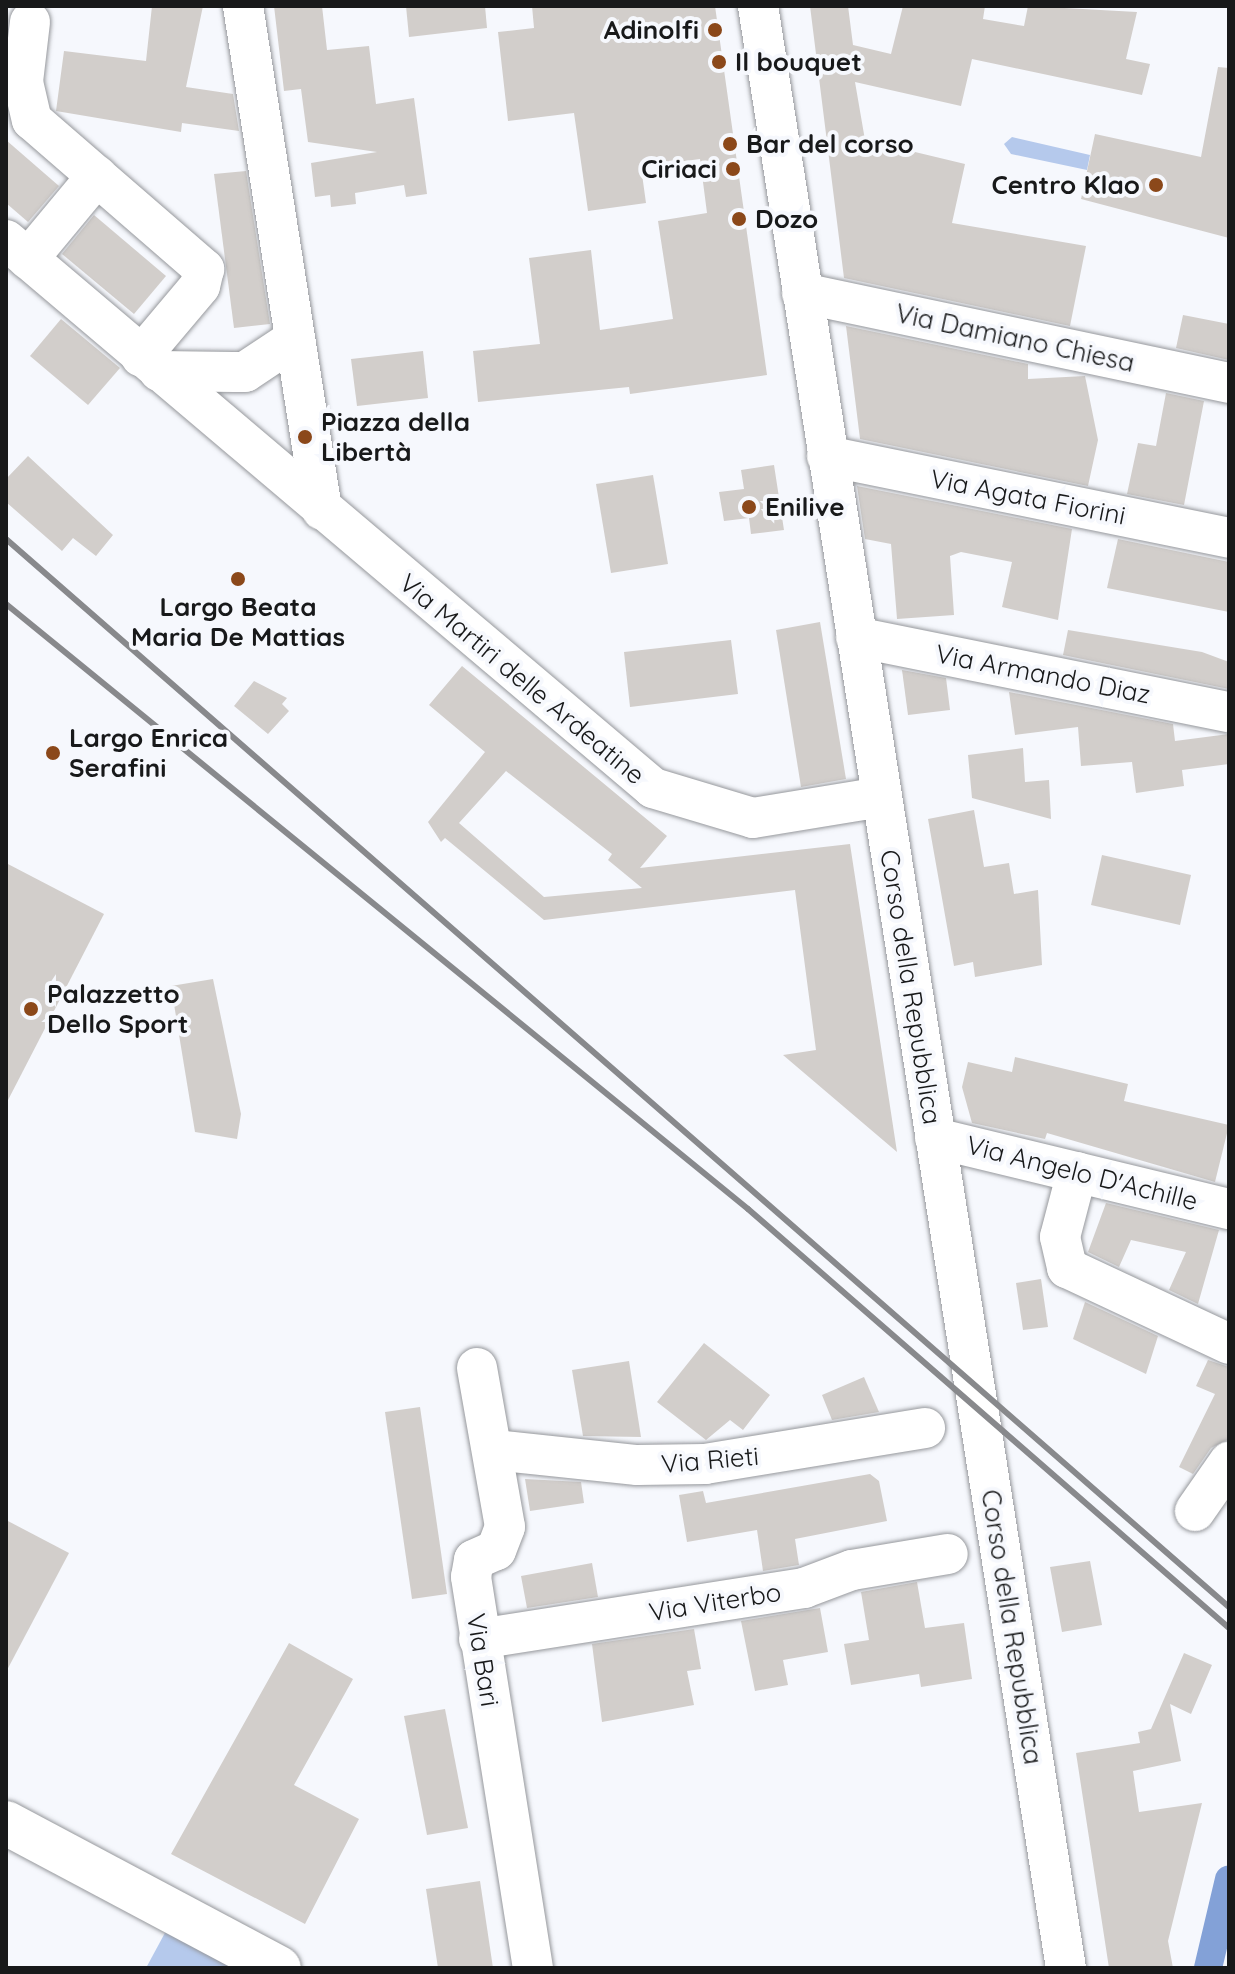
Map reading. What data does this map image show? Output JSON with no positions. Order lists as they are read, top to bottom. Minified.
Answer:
{"streets":{"street":["Via Damiano Chiesa","Via Agata Fiorini","Via Armando Diaz","Via Martiri delle Ardeatine","Corso della Repubblica","Via Angelo D'Achille","Via Rieti","Via Viterbo","Via Bari"]},"crossings":[["Via Damiano Chiesa","Corso della Repubblica"],["Via Agata Fiorini","Corso della Repubblica"],["Via Armando Diaz","Corso della Repubblica"],["Via Martiri delle Ardeatine","Corso della Repubblica"],["Corso della Repubblica","Via Angelo D'Achille"],["Via Rieti","Via Bari"],["Via Viterbo","Via Bari"]],"places":["Adinolfi","Il bouquet","Bar del corso","Ciriaci","Centro Klao","Dozo","Piazza della Libertà","Enilive","Largo Beata Maria De Mattias","Largo Enrica Serafini","Palazzetto Dello Sport"]}
